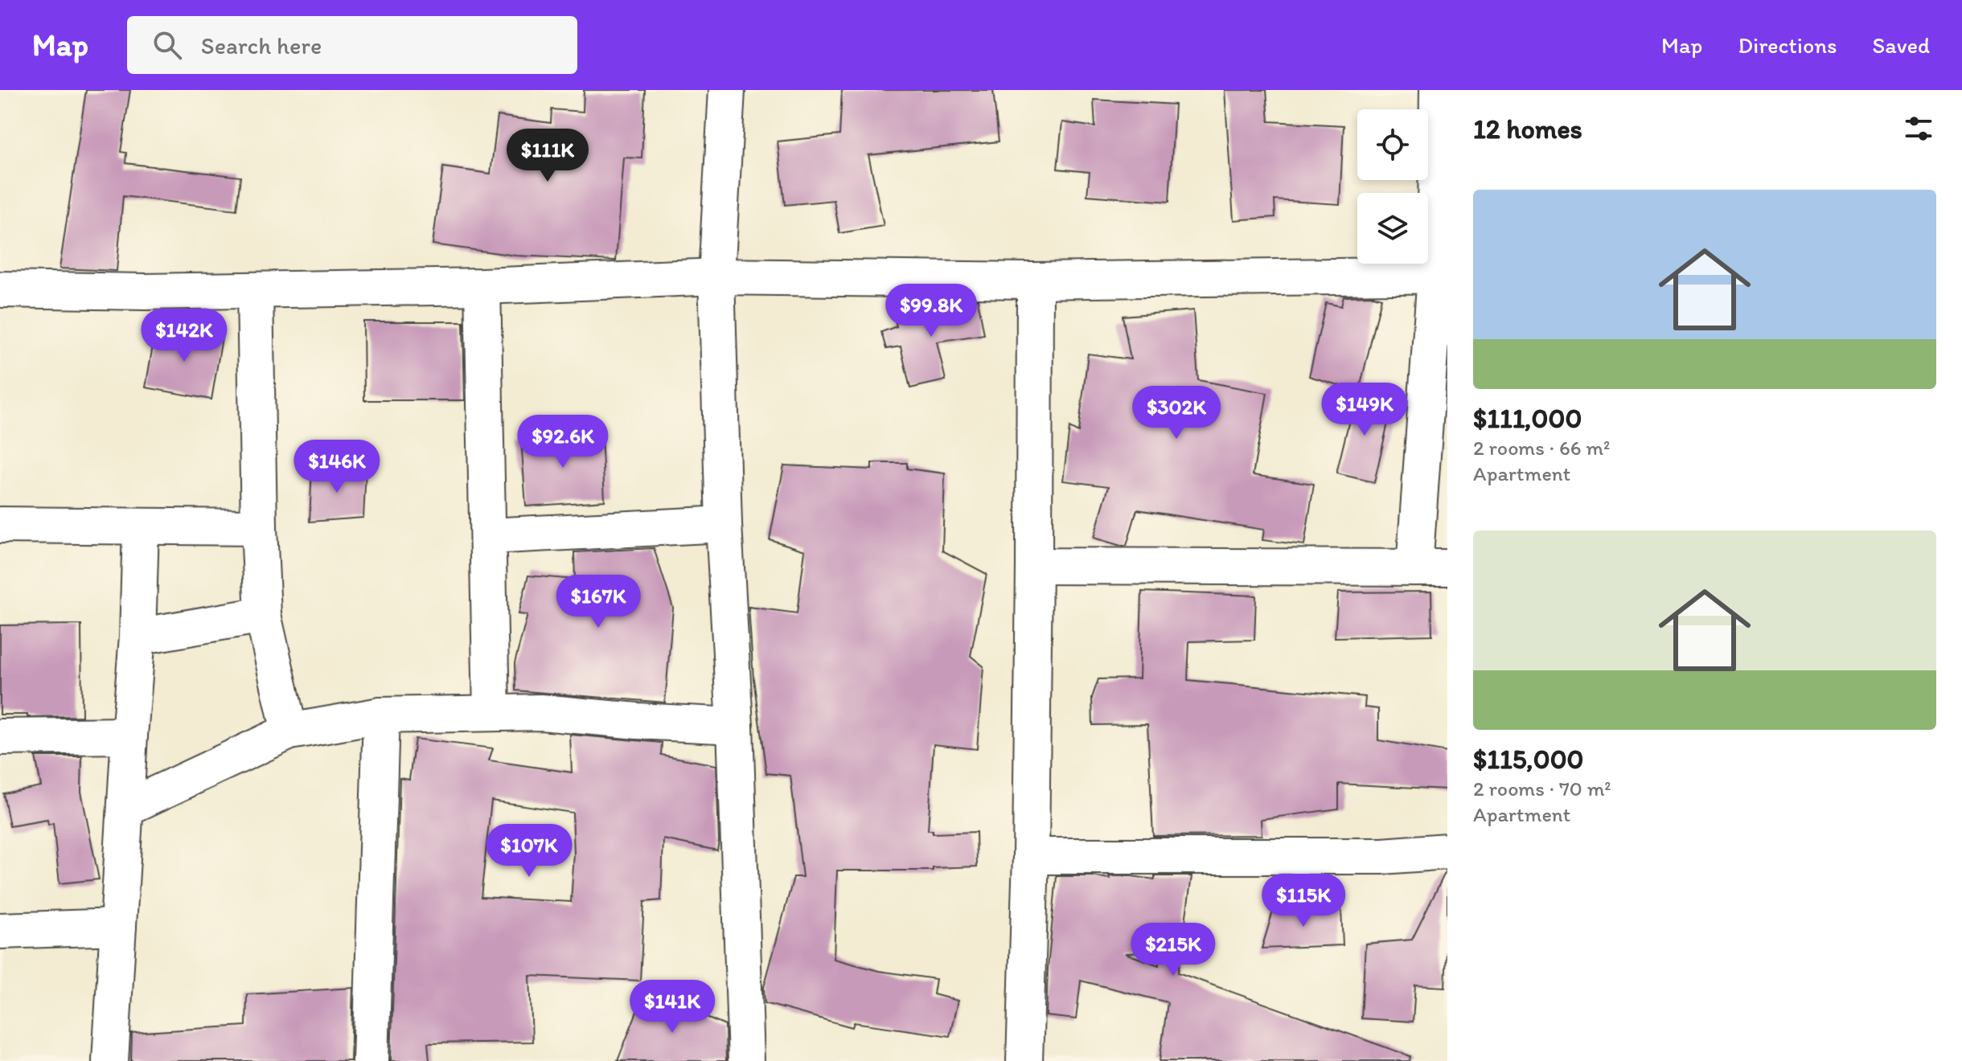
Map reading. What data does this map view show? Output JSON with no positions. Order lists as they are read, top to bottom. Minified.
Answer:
{"page":{"header":"Map","search":"Search here","nav":["Map","Directions","Saved"],"heading":"12 homes","price":["$111K","$99.8K","$142K","$149K","$302K","$92.6K","$146K","$167K","$107K","$115K","$215K","$141K"],"list":[{"name":"$111,000","note":"2 rooms · 66 m² · Apartment"},{"name":"$115,000","note":"2 rooms · 70 m² · Apartment"}]}}
